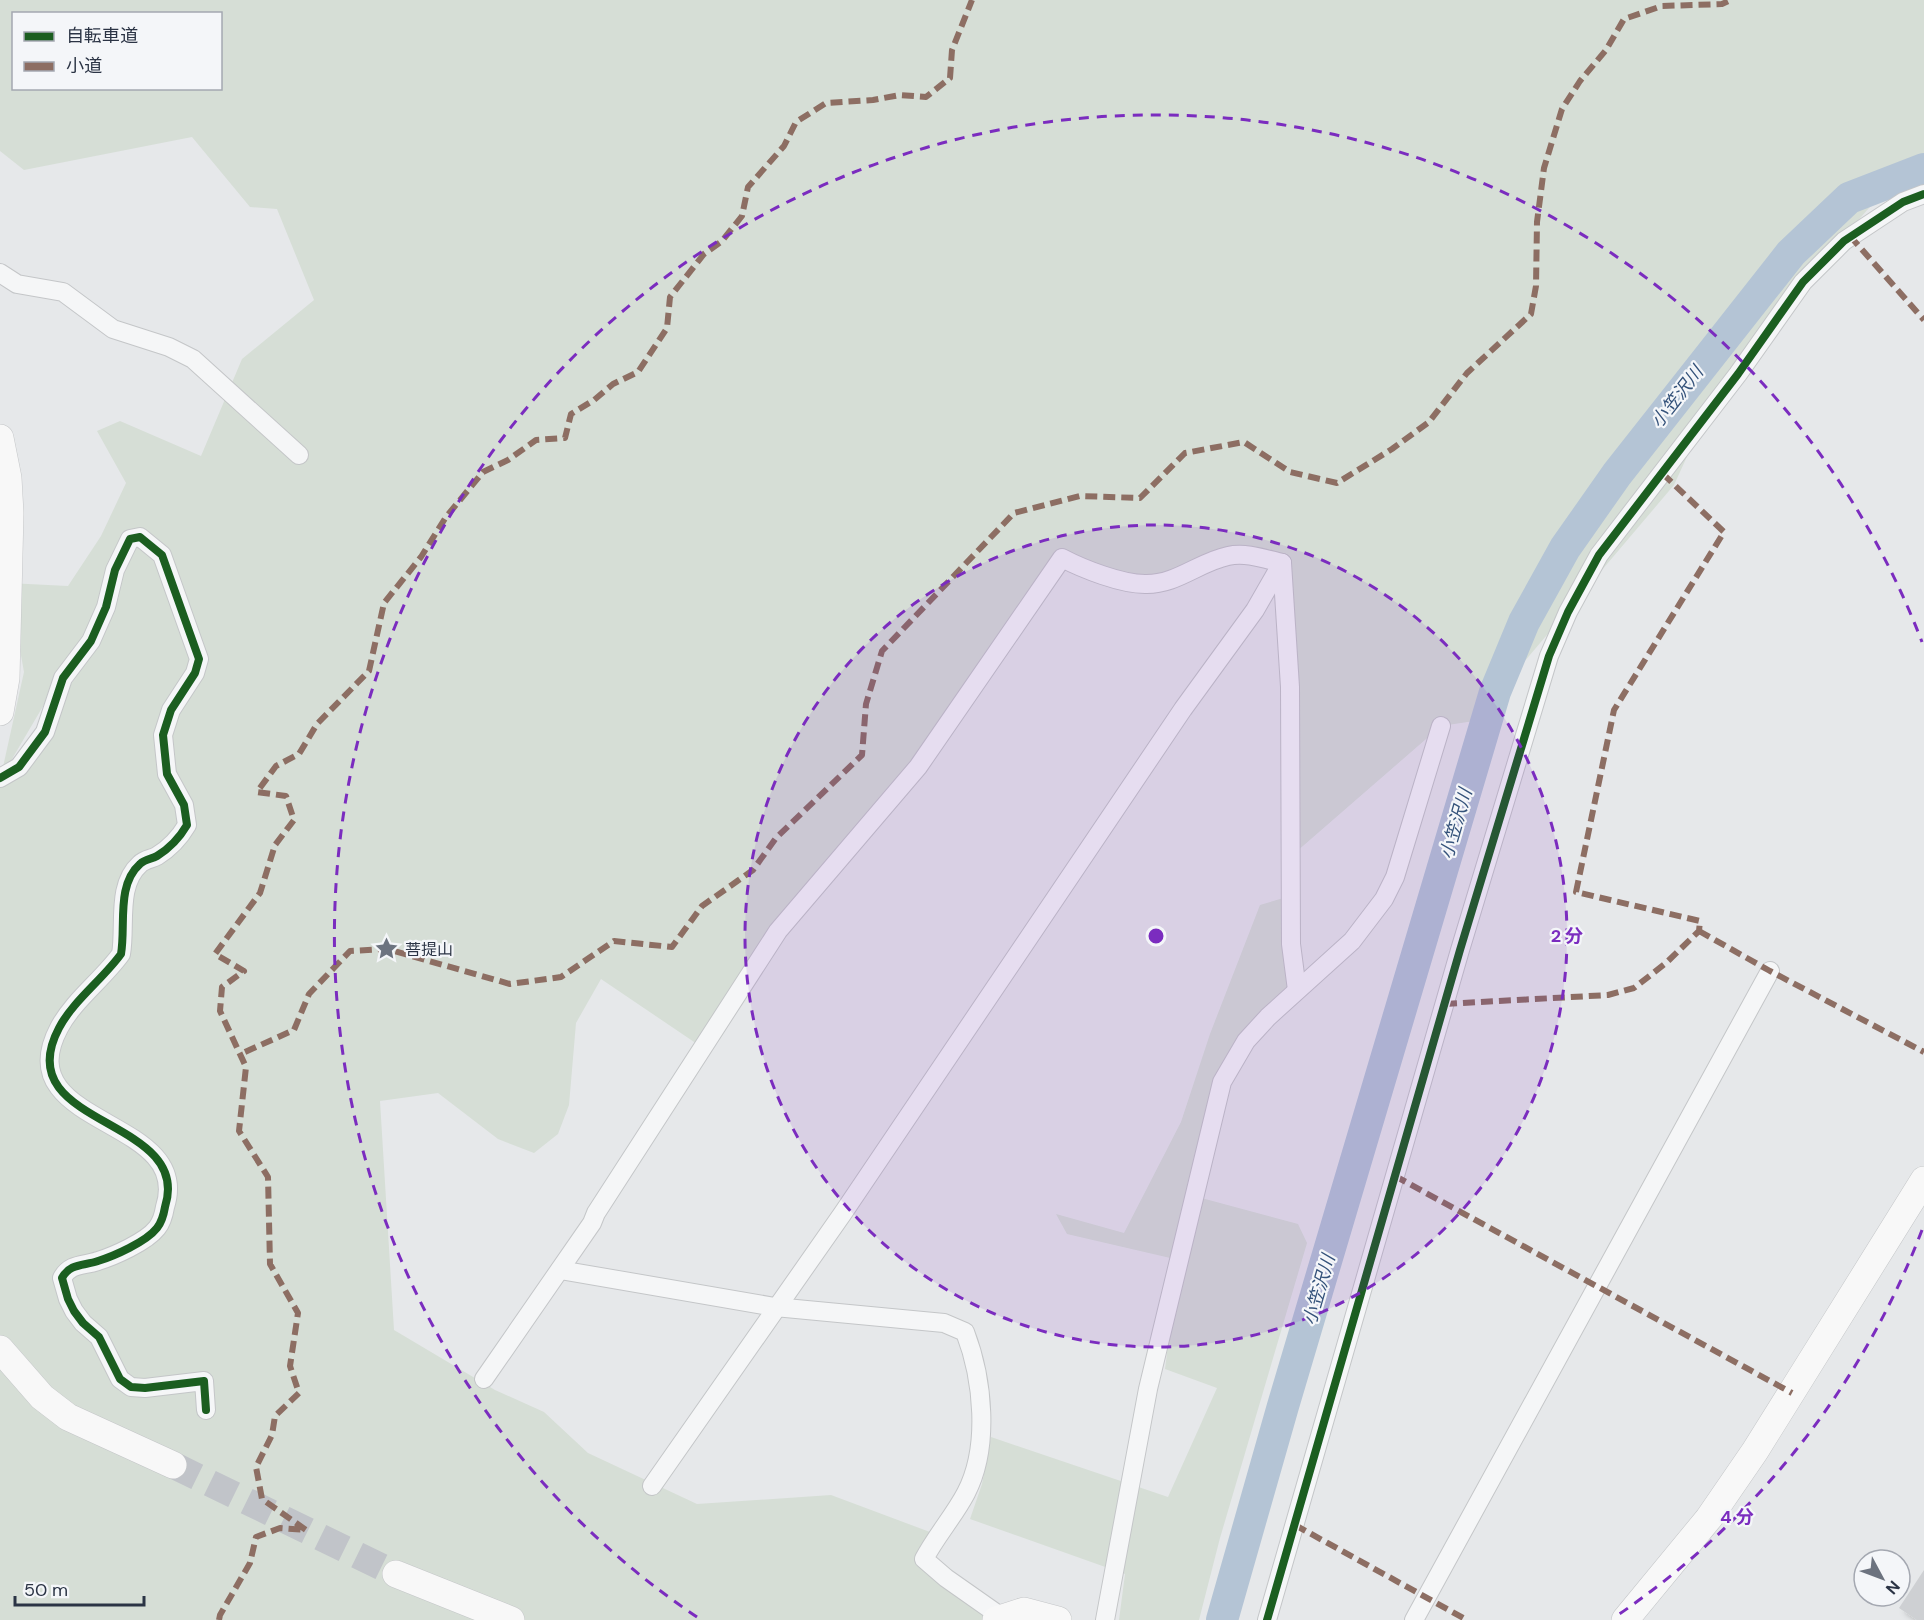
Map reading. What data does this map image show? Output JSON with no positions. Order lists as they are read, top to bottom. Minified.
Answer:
{"water":["小笠沢川"],"places":{"place":["菩提山"]},"legend":["自転車道","小道"],"scale_bar":"50 m","north":"bottom right","rings":["2 分","4 分"]}
